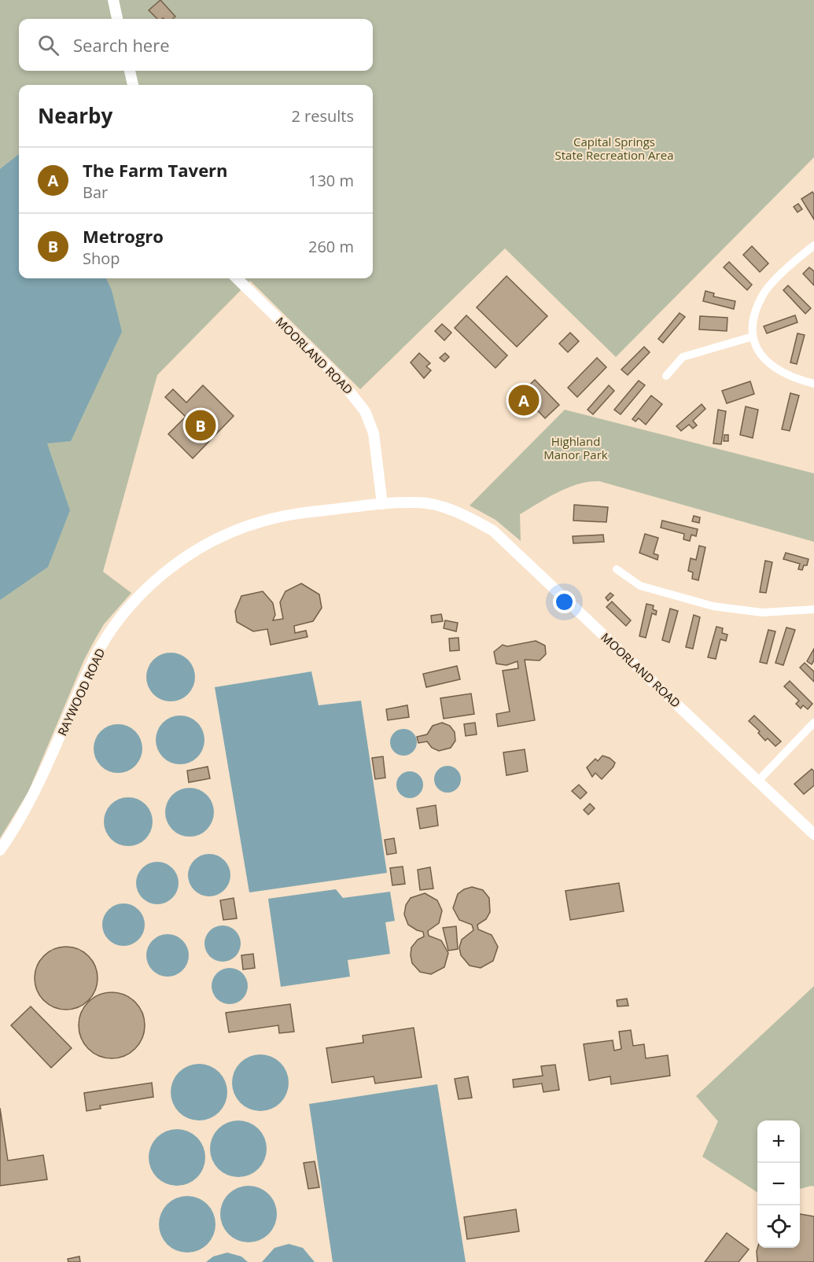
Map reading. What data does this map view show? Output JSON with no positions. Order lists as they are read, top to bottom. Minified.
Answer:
{"streets":{"street":["MOORLAND ROAD","RAYWOOD ROAD"]},"crossings":[["MOORLAND ROAD","RAYWOOD ROAD"]],"parks":["Capital Springs State Recreation Area","Highland Manor Park"],"page":{"search":"Search here","heading":["Nearby","2 results"],"list":[{"mark":"A","name":"The Farm Tavern","note":"Bar","value":"130 m"},{"mark":"B","name":"Metrogro","note":"Shop","value":"260 m"}],"pins":["A","B"],"map_buttons":["+","−"]}}
